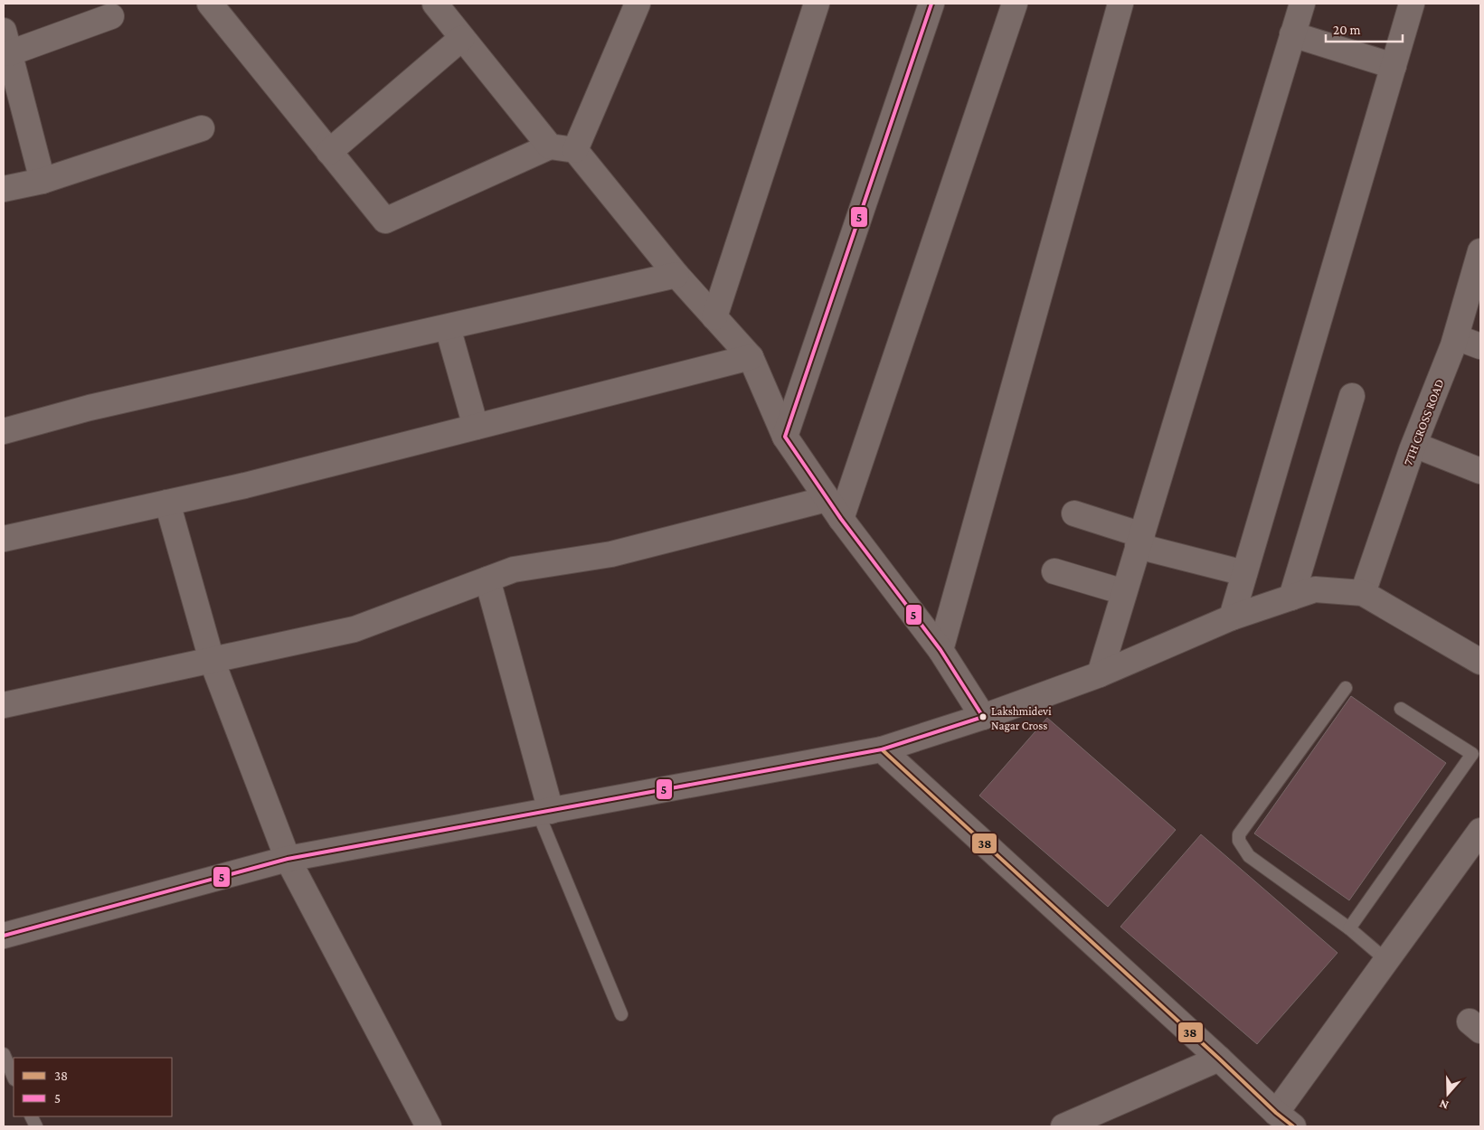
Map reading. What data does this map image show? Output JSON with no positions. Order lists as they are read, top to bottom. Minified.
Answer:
{"streets":{"street":["7TH CROSS ROAD"]},"places":["Lakshmidevi Nagar Cross"],"lines":["transit line 5","transit line 38"],"legend":["38","5"],"scale_bar":"20 m","north":"bottom"}
